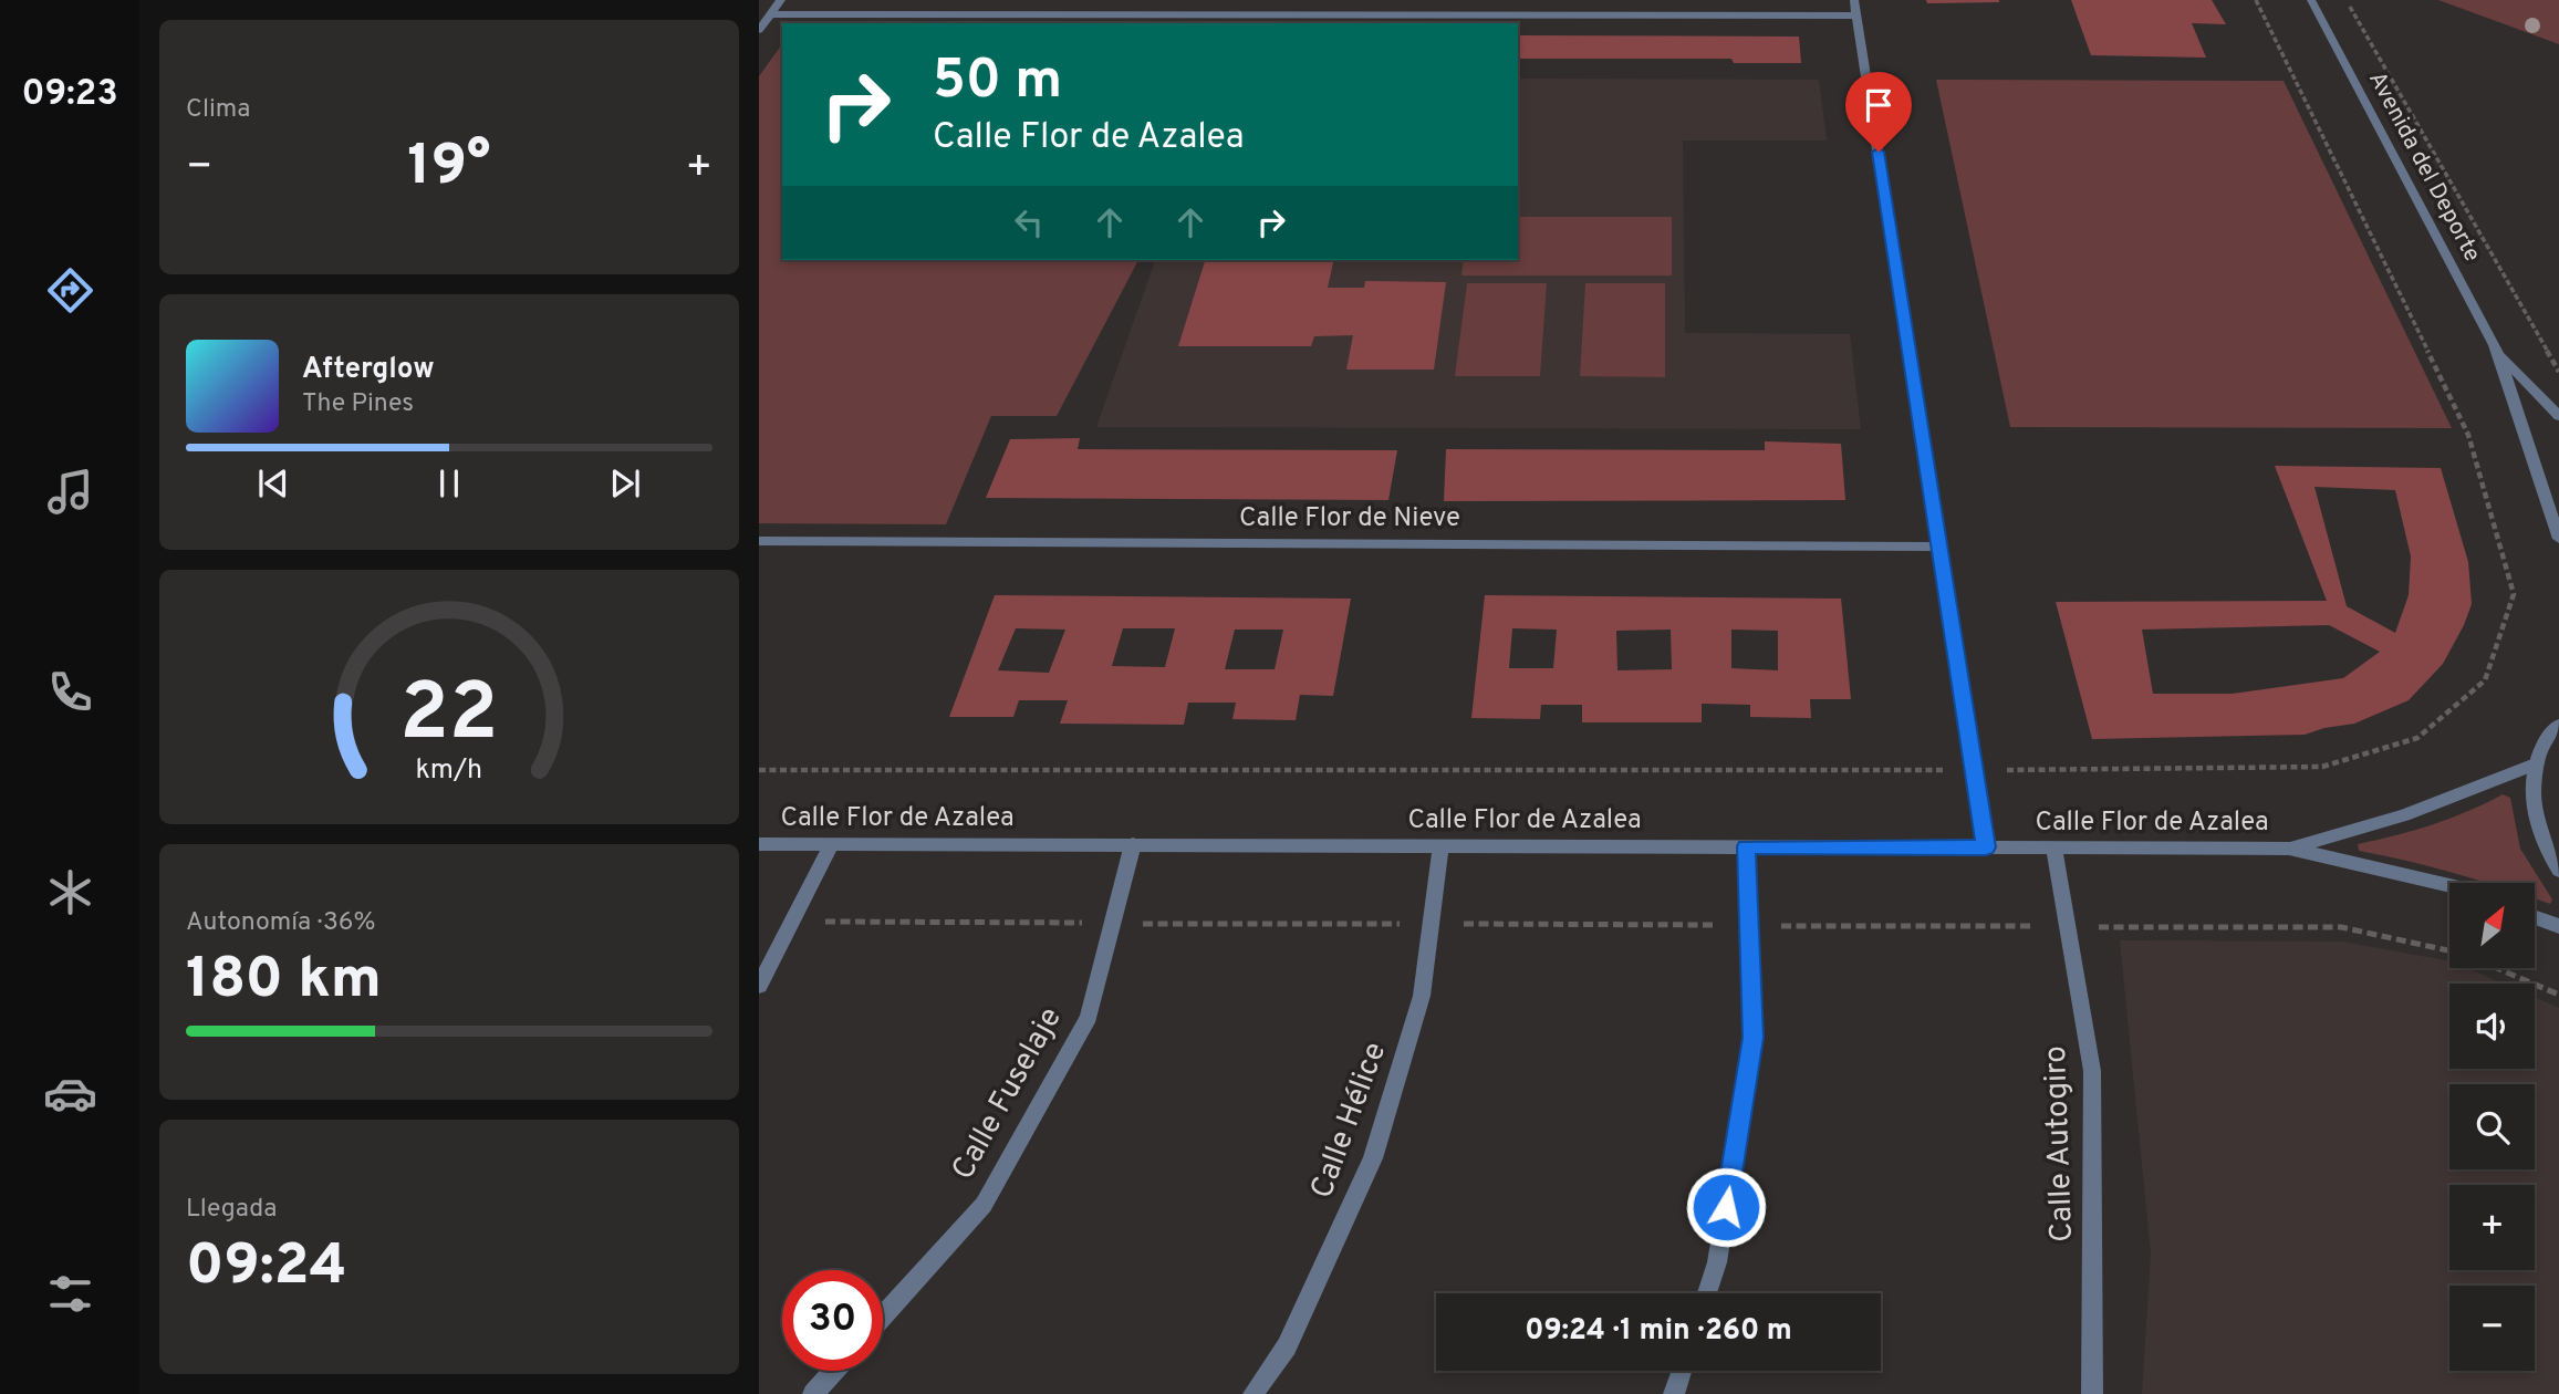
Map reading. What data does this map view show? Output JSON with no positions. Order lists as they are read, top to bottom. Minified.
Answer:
{"streets":{"street":["Avenida del Deporte","Calle Flor de Nieve","Calle Flor de Azalea","Calle Fuselaje","Calle Hélice","Calle Autogiro"]},"crossings":[["Calle Flor de Azalea","Calle Fuselaje"],["Calle Flor de Azalea","Calle Hélice"],["Calle Flor de Azalea","Calle Autogiro"]],"north":"top right","page":{"tabs":"09:23","tile":["Clima",["Autonomía · 36%","180 km"],["Llegada","09:24"]],"turn":["50 m","Calle Flor de Azalea"],"heat":["−","19°","+"],"song":["Afterglow","The Pines"],"map_buttons":["+","−"],"limit":"30","trip":"09:24 · 1 min · 260 m","gauge":["22","km/h"]}}
